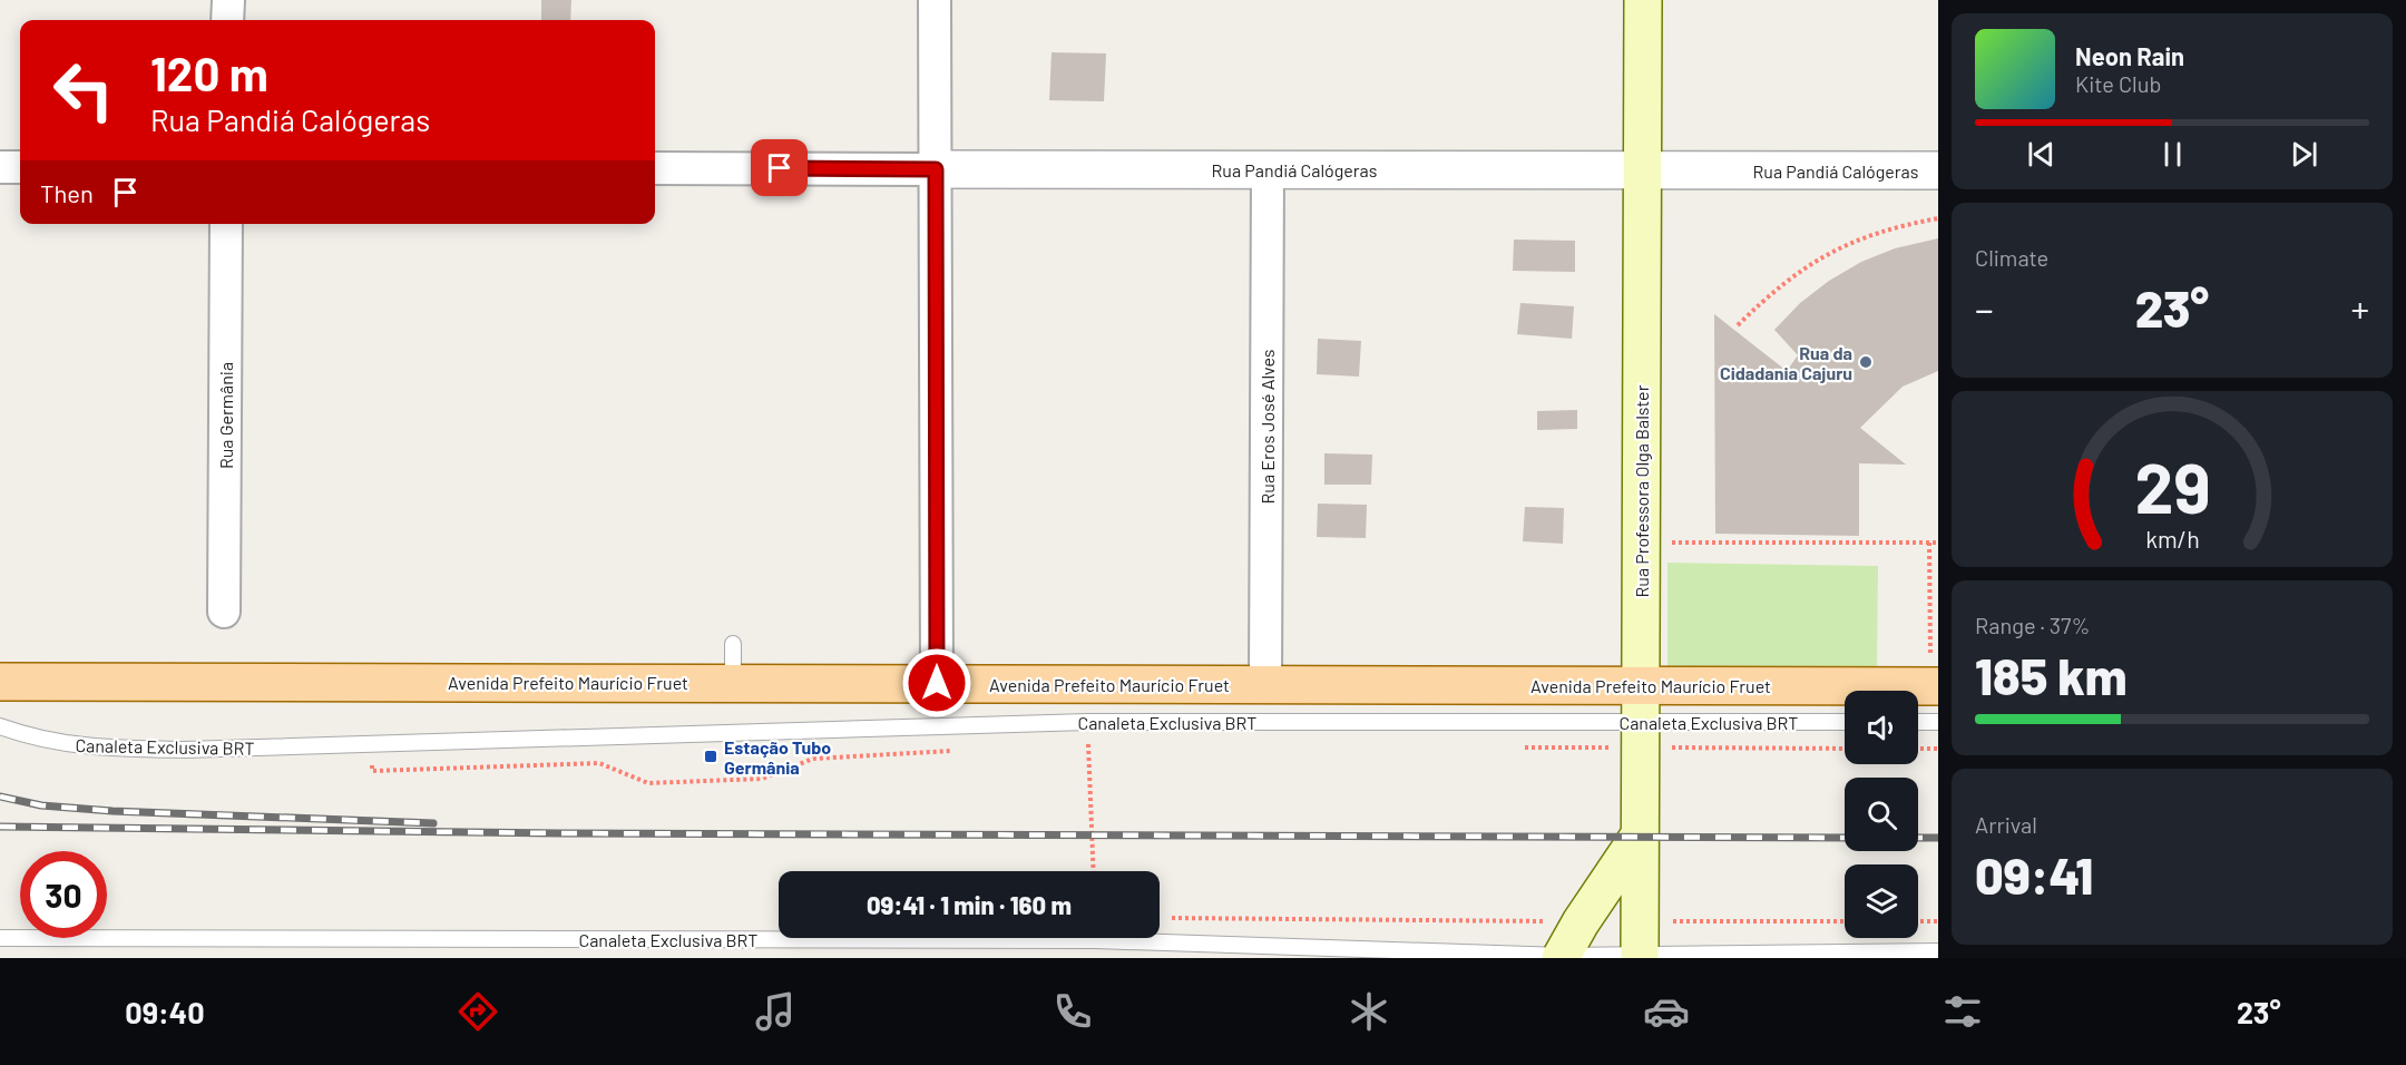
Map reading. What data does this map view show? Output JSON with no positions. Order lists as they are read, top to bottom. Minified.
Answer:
{"streets":{"main road":["Rua Professora Olga Balster","Avenida Prefeito Maurício Fruet"],"street":["Rua Pandiá Calógeras","Rua Germânia","Rua Eros José Alves"],"lane":["Canaleta Exclusiva BRT"]},"crossings":[["Rua Pandiá Calógeras","Rua Eros José Alves"],["Rua Pandiá Calógeras","Rua Professora Olga Balster"],["Rua Eros José Alves","Avenida Prefeito Maurício Fruet"],["Rua Professora Olga Balster","Avenida Prefeito Maurício Fruet"],["Rua Professora Olga Balster","Canaleta Exclusiva BRT"]],"places":{"other":["Rua da Cidadania Cajuru"],"transit":["Estação Tubo Germânia"]},"page":{"turn":["120 m","Rua Pandiá Calógeras"],"song":["Neon Rain","Kite Club"],"then":"Then","tile":["Climate",["Range · 37%","185 km"],["Arrival","09:41"]],"heat":["−","23°","+"],"limit":"30","trip":"09:41 · 1 min · 160 m","tabs":["09:40","23°"],"gauge":["29","km/h"]}}
